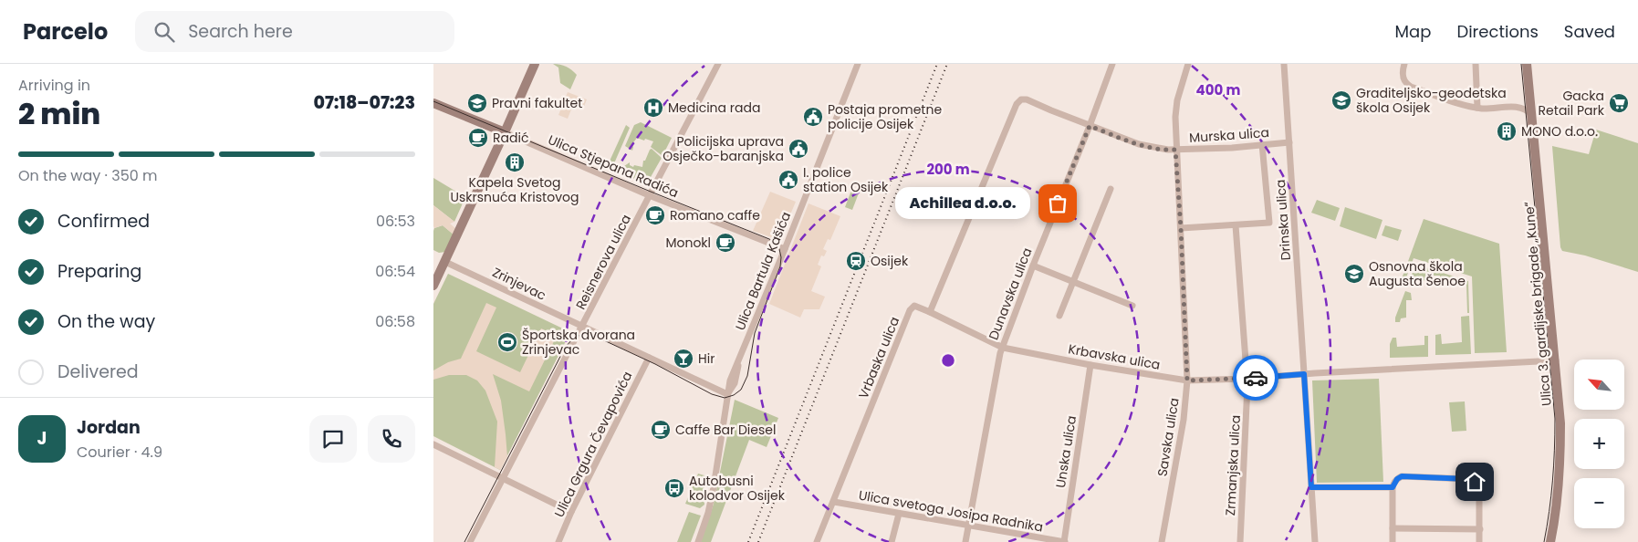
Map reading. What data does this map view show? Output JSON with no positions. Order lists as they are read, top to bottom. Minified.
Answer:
{"streets":{"street":["Murska ulica","Ulica Stjepana Radića","Drinska ulica","Reisnerova ulica","Ulica Bartula Kašića","Zrinjevac","Dunavska ulica","Ulica 3. gardijske brigade „Kune“","Krbavska ulica","Vrbaska ulica","Savska ulica","Ulica Grgura Čevapovića","Unska ulica","Zrmanjska ulica","Ulica svetoga Josipa Radnika"]},"crossings":[["Murska ulica","Drinska ulica"],["Murska ulica","Dunavska ulica"],["Murska ulica","Krbavska ulica"],["Murska ulica","Vrbaska ulica"],["Murska ulica","Savska ulica"],["Ulica Stjepana Radića","Reisnerova ulica"],["Ulica Stjepana Radića","Ulica Bartula Kašića"],["Drinska ulica","Krbavska ulica"],["Reisnerova ulica","Zrinjevac"],["Ulica Bartula Kašića","Zrinjevac"],["Zrinjevac","Ulica Grgura Čevapovića"],["Dunavska ulica","Krbavska ulica"],["Dunavska ulica","Ulica svetoga Josipa Radnika"],["Krbavska ulica","Vrbaska ulica"],["Krbavska ulica","Savska ulica"],["Krbavska ulica","Unska ulica"],["Krbavska ulica","Zrmanjska ulica"],["Vrbaska ulica","Ulica svetoga Josipa Radnika"],["Unska ulica","Ulica svetoga Josipa Radnika"]],"places":{"school or university":["Graditeljsko-geodetska škola Osijek","Pravni fakultet","Osnovna škola Augusta Šenoe"],"supermarket":["Gacka Retail Park"],"hospital":["Medicina rada"],"public building":["Postaja prometne policije Osijek","Policijska uprava Osječko-baranjska","I. police station Osijek"],"building":["MONO d.o.o.","Kapela Svetog Uskrsnuća Kristovog"],"cafe":["Radić","Romano caffe","Monokl","Caffe Bar Diesel"],"other":["Achillea d.o.o."],"station":["Osijek"],"sports":["Športska dvorana Zrinjevac"],"bar":["Hir"],"bus stop":["Autobusni kolodvor Osijek"]},"north":"top left","page":{"header":"Parcelo","search":"Search here","nav":["Map","Directions","Saved"],"heading":["2 min","Arriving in","07:18–07:23"],"panel":["Jordan","Courier · 4.9"],"bar":"On the way · 350 m","bubble":"Achillea d.o.o.","list":[["Confirmed","06:53"],["Preparing","06:54"],["On the way","06:58"],"Delivered"],"map_buttons":["+","−"],"round":"J"},"rings":["400 m","200 m"]}
